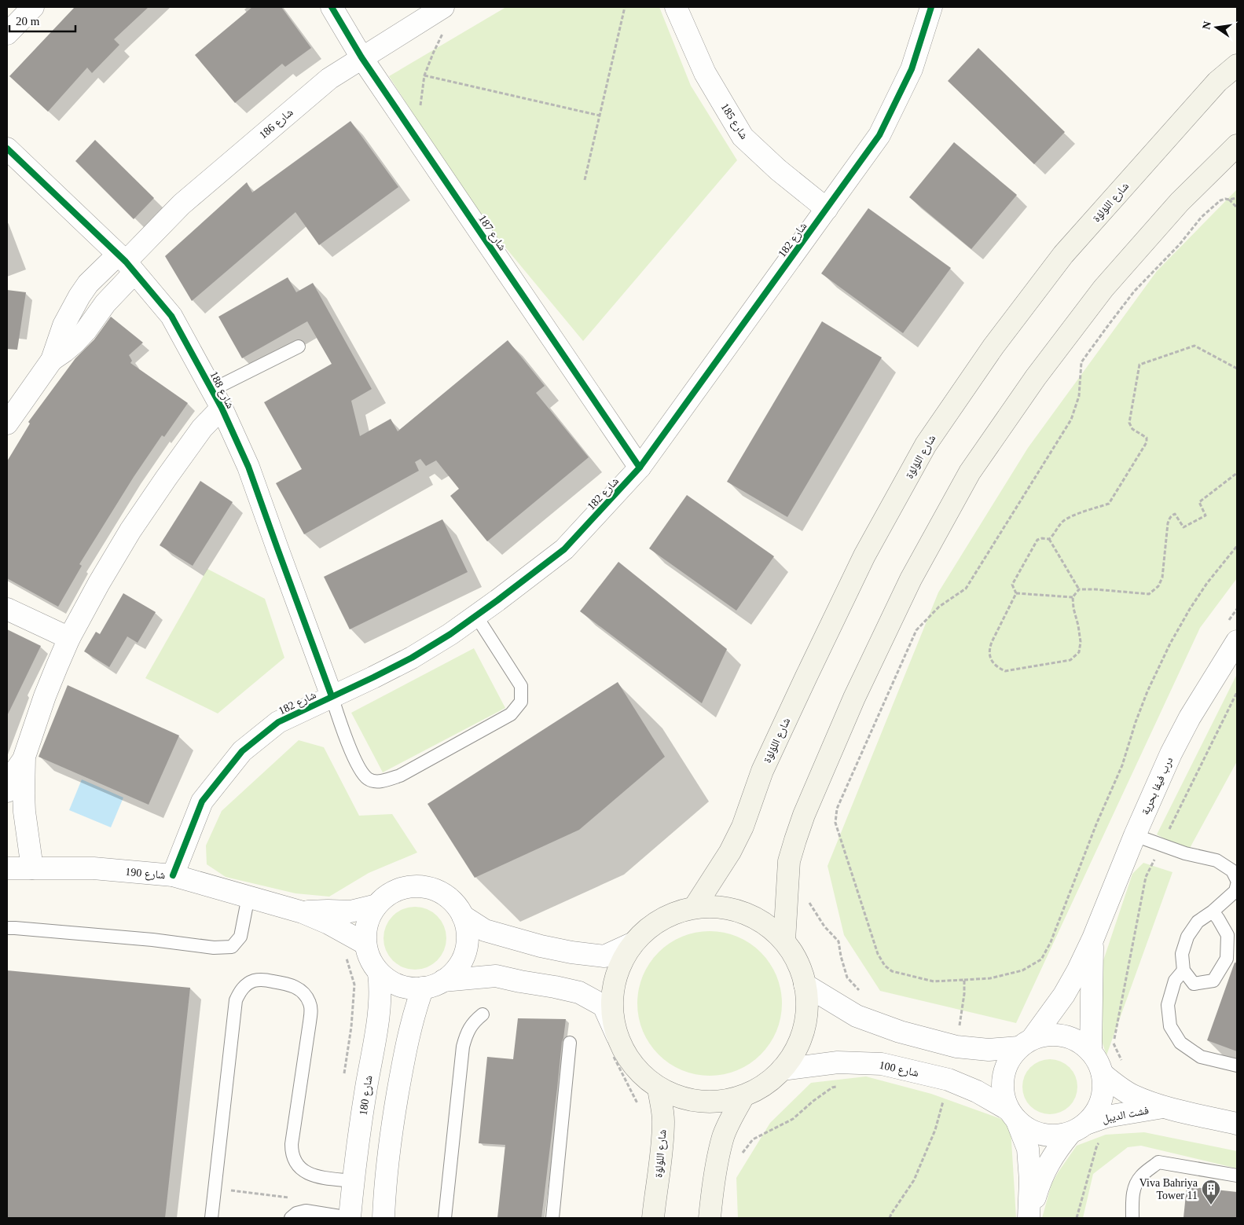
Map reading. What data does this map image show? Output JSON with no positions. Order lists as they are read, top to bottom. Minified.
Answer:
{"streets":{"main road":["شارع اللؤلؤة"],"street":["شارع 185","شارع 186","شارع 187","شارع 182","شارع 188","درب فيفا بحرية","شارع 190","شارع 100","شارع 180","فشت الديبل"]},"crossings":[["شارع 185","شارع 182"],["شارع 186","شارع 187"],["شارع 186","شارع 188"],["شارع 187","شارع 182"],["شارع 182","شارع 188"],["شارع 182","شارع 190"],["درب فيفا بحرية","شارع 100"],["درب فيفا بحرية","فشت الديبل"],["شارع 190","شارع 180"],["شارع 100","فشت الديبل"]],"places":{"building":["Viva Bahriya Tower 11"]},"scale_bar":"20 m","north":"left"}
